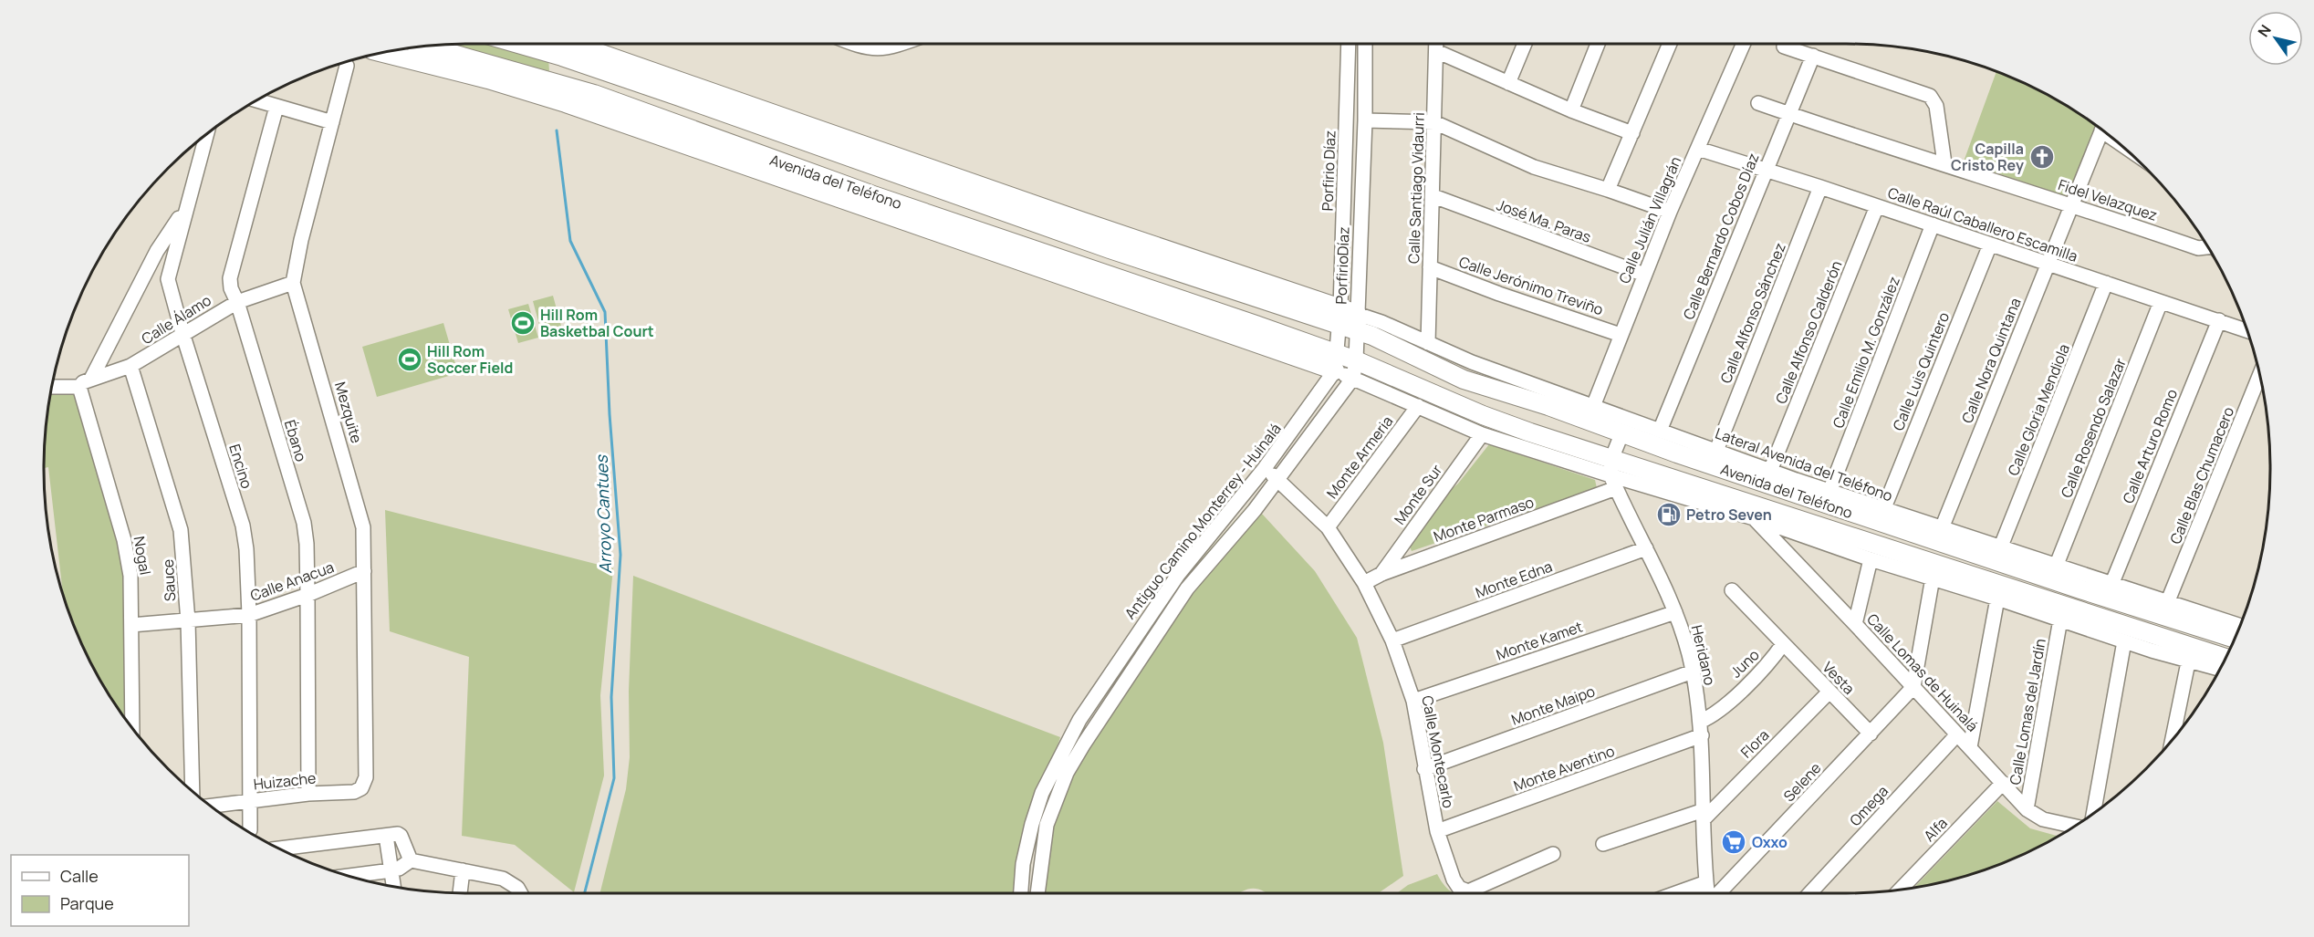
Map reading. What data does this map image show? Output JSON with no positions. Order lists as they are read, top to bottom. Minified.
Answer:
{"streets":{"main road":["Avenida del Teléfono"],"street":["Porfirio Díaz","Calle Santiago Vidaurri","Fidel Velazquez","Calle Julián Villagrán","José Ma. Paras","Calle Raúl Caballero Escamilla","Calle Bernardo Cobos Díaz","PorfirioDíaz","Calle Jerónimo Treviño","Calle Alfonso Sánchez","Calle Álamo","Calle Alfonso Calderón","Calle Emilio M. González","Calle Nora Quintana","Calle Luis Quintero","Calle Gloria Mendiola","Mezquite","Calle Rosendo Salazar","Ébano","Calle Arturo Romo","Monte Armeria","Lateral Avenida del Teléfono","Encino","Calle Blas Chumacero","Monte Sur","Monte Parmaso","Antiguo Camino Monterrey - Huinalá","Nogal","Monte Edna","Sauce","Calle Anacua","Monte Kamet","Heridano","Juno","Calle Lomas de Huinalá","Vesta","Monte Maipo","Calle Lomas del Jardín","Flora","Calle Montecarlo","Monte Aventino","Huizache","Selene","Omega","Alfa"]},"crossings":[["Porfirio Díaz","Avenida del Teléfono"],["Porfirio Díaz","PorfirioDíaz"],["Porfirio Díaz","Lateral Avenida del Teléfono"],["Avenida del Teléfono","Calle Julián Villagrán"],["Avenida del Teléfono","PorfirioDíaz"],["Avenida del Teléfono","Lateral Avenida del Teléfono"],["Avenida del Teléfono","Monte Parmaso"],["Avenida del Teléfono","Antiguo Camino Monterrey - Huinalá"],["Avenida del Teléfono","Heridano"],["Calle Santiago Vidaurri","José Ma. Paras"],["Calle Santiago Vidaurri","Calle Jerónimo Treviño"],["Calle Santiago Vidaurri","Lateral Avenida del Teléfono"],["Fidel Velazquez","Calle Bernardo Cobos Díaz"],["Fidel Velazquez","Calle Nora Quintana"],["Calle Julián Villagrán","José Ma. Paras"],["Calle Julián Villagrán","Calle Raúl Caballero Escamilla"],["Calle Julián Villagrán","Calle Jerónimo Treviño"],["Calle Julián Villagrán","Lateral Avenida del Teléfono"],["Calle Raúl Caballero Escamilla","Calle Bernardo Cobos Díaz"],["Calle Raúl Caballero Escamilla","Calle Alfonso Sánchez"],["Calle Raúl Caballero Escamilla","Calle Alfonso Calderón"],["Calle Raúl Caballero Escamilla","Calle Emilio M. González"],["Calle Raúl Caballero Escamilla","Calle Nora Quintana"],["Calle Raúl Caballero Escamilla","Calle Luis Quintero"],["Calle Raúl Caballero Escamilla","Calle Gloria Mendiola"],["Calle Raúl Caballero Escamilla","Calle Rosendo Salazar"],["Calle Raúl Caballero Escamilla","Calle Arturo Romo"],["Calle Bernardo Cobos Díaz","Lateral Avenida del Teléfono"],["PorfirioDíaz","Lateral Avenida del Teléfono"],["Calle Alfonso Sánchez","Lateral Avenida del Teléfono"],["Calle Álamo","Mezquite"],["Calle Álamo","Ébano"],["Calle Álamo","Encino"],["Calle Álamo","Nogal"],["Calle Álamo","Sauce"],["Calle Alfonso Calderón","Lateral Avenida del Teléfono"],["Calle Emilio M. González","Lateral Avenida del Teléfono"],["Calle Nora Quintana","Lateral Avenida del Teléfono"],["Calle Luis Quintero","Lateral Avenida del Teléfono"],["Calle Gloria Mendiola","Lateral Avenida del Teléfono"],["Mezquite","Calle Anacua"],["Mezquite","Huizache"],["Calle Rosendo Salazar","Lateral Avenida del Teléfono"],["Ébano","Calle Anacua"],["Ébano","Huizache"],["Calle Arturo Romo","Lateral Avenida del Teléfono"],["Monte Armeria","Calle Montecarlo"],["Lateral Avenida del Teléfono","Calle Blas Chumacero"],["Encino","Calle Anacua"],["Encino","Huizache"],["Monte Sur","Monte Parmaso"],["Monte Parmaso","Heridano"],["Monte Parmaso","Calle Montecarlo"],["Antiguo Camino Monterrey - Huinalá","Calle Montecarlo"],["Nogal","Calle Anacua"],["Monte Edna","Heridano"],["Monte Edna","Calle Montecarlo"],["Sauce","Calle Anacua"],["Monte Kamet","Heridano"],["Monte Kamet","Calle Montecarlo"],["Heridano","Juno"],["Heridano","Monte Maipo"],["Heridano","Flora"],["Heridano","Monte Aventino"],["Juno","Vesta"],["Calle Lomas de Huinalá","Calle Lomas del Jardín"],["Calle Lomas de Huinalá","Selene"],["Calle Lomas de Huinalá","Omega"],["Calle Lomas de Huinalá","Alfa"],["Vesta","Flora"],["Vesta","Selene"],["Monte Maipo","Calle Montecarlo"],["Calle Montecarlo","Monte Aventino"]],"water":["Arroyo Cantues"],"places":{"church":["Capilla Cristo Rey"],"sports":["Hill Rom Basketbal Court","Hill Rom Soccer Field"],"fuel station":["Petro Seven"],"supermarket":["Oxxo"]},"legend":["Calle","Parque"],"north":"top left"}
